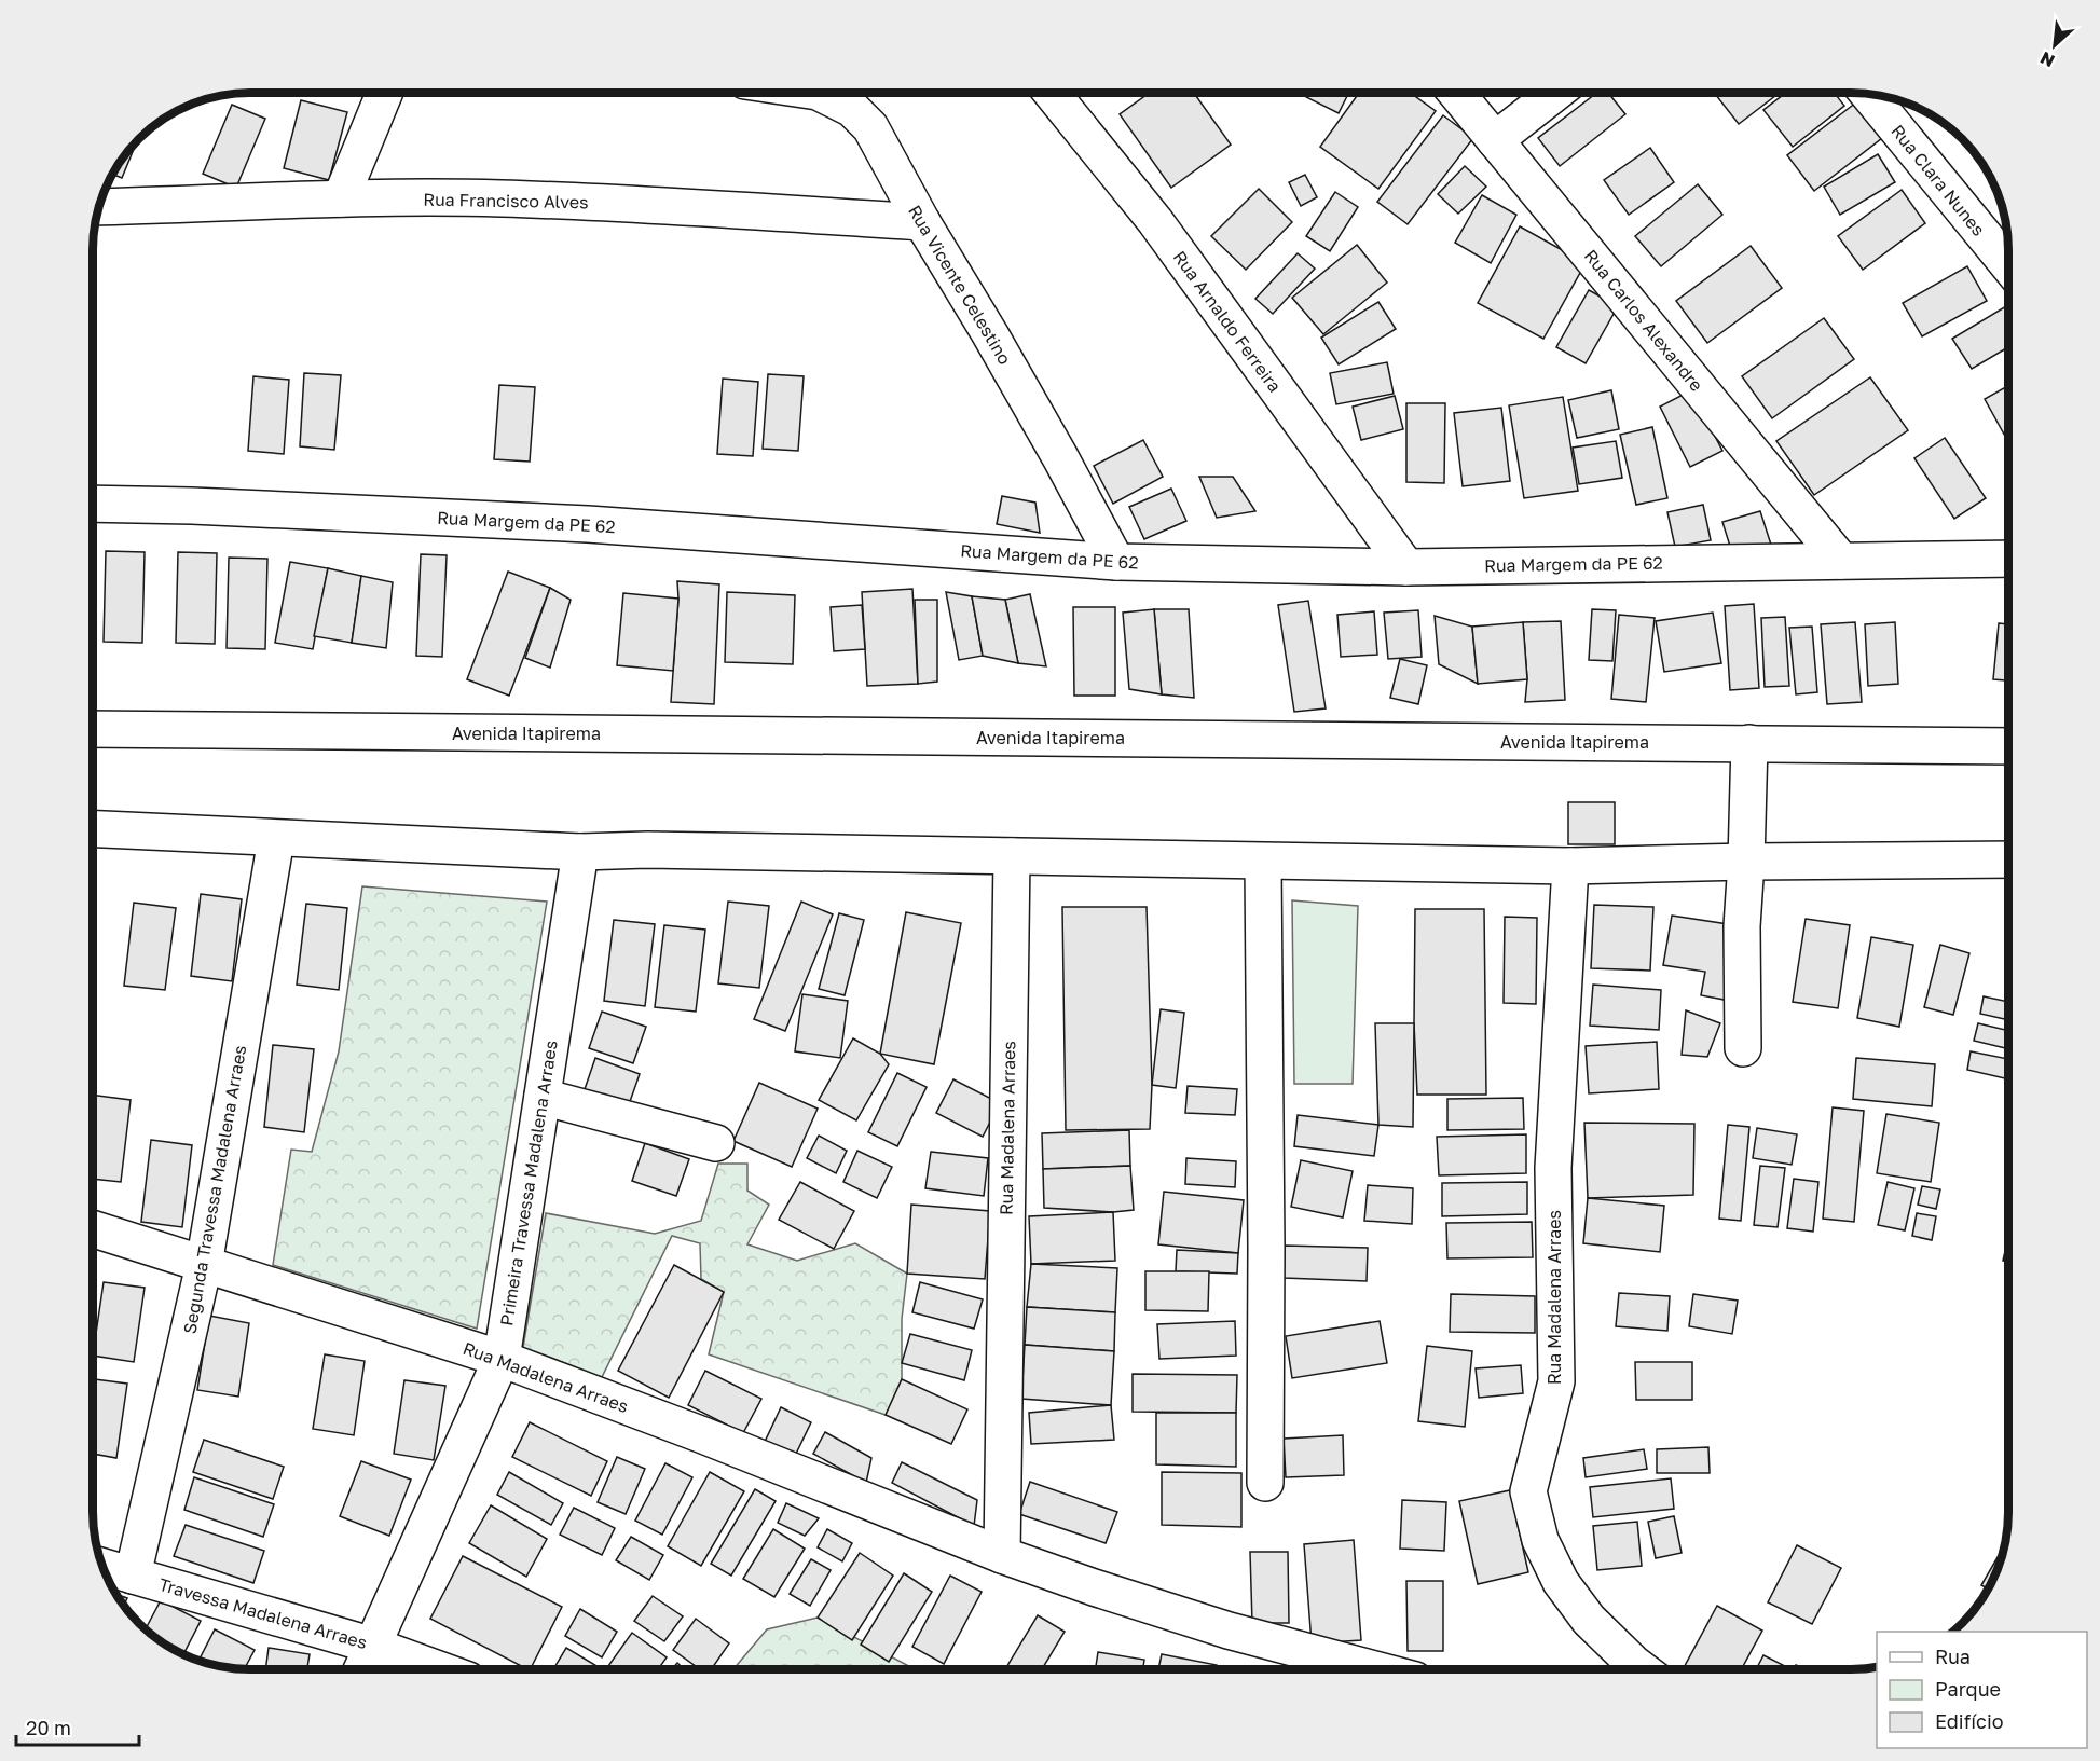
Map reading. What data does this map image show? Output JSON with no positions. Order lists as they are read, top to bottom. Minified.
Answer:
{"streets":{"street":["Rua Clara Nunes","Rua Francisco Alves","Rua Vicente Celestino","Rua Carlos Alexandre","Rua Arnaldo Ferreira","Rua Margem da PE 62","Avenida Itapirema","Rua Madalena Arraes","Primeira Travessa Madalena Arraes","Segunda Travessa Madalena Arraes","Travessa Madalena Arraes"]},"crossings":[["Rua Francisco Alves","Rua Vicente Celestino"],["Rua Vicente Celestino","Rua Margem da PE 62"],["Rua Carlos Alexandre","Rua Margem da PE 62"],["Rua Arnaldo Ferreira","Rua Margem da PE 62"],["Rua Madalena Arraes","Primeira Travessa Madalena Arraes"],["Rua Madalena Arraes","Segunda Travessa Madalena Arraes"],["Primeira Travessa Madalena Arraes","Travessa Madalena Arraes"],["Segunda Travessa Madalena Arraes","Travessa Madalena Arraes"]],"legend":["Rua","Parque","Edifício"],"scale_bar":"20 m","north":"bottom left"}
